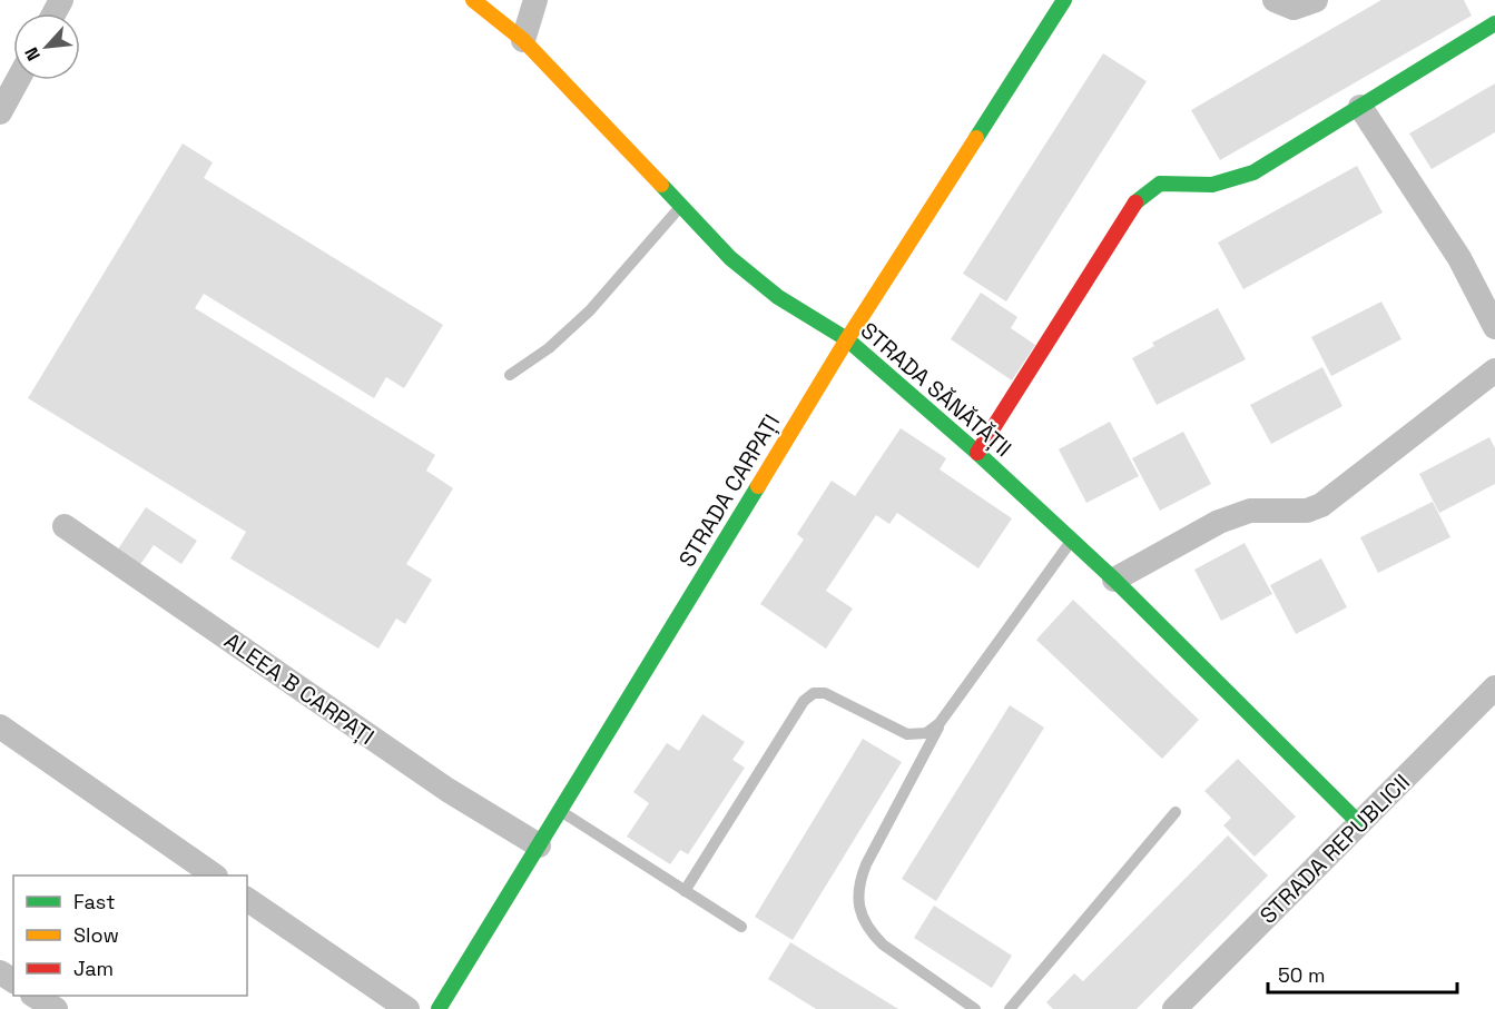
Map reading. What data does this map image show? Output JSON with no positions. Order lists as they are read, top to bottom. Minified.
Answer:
{"streets":{"street":["STRADA SĂNĂTĂȚII","STRADA CARPAȚI","ALEEA B CARPAȚI","STRADA REPUBLICII"]},"crossings":[["STRADA SĂNĂTĂȚII","STRADA CARPAȚI"],["STRADA SĂNĂTĂȚII","STRADA REPUBLICII"],["STRADA CARPAȚI","ALEEA B CARPAȚI"]],"legend":["Fast","Slow","Jam"],"scale_bar":"50 m","north":"bottom left"}
